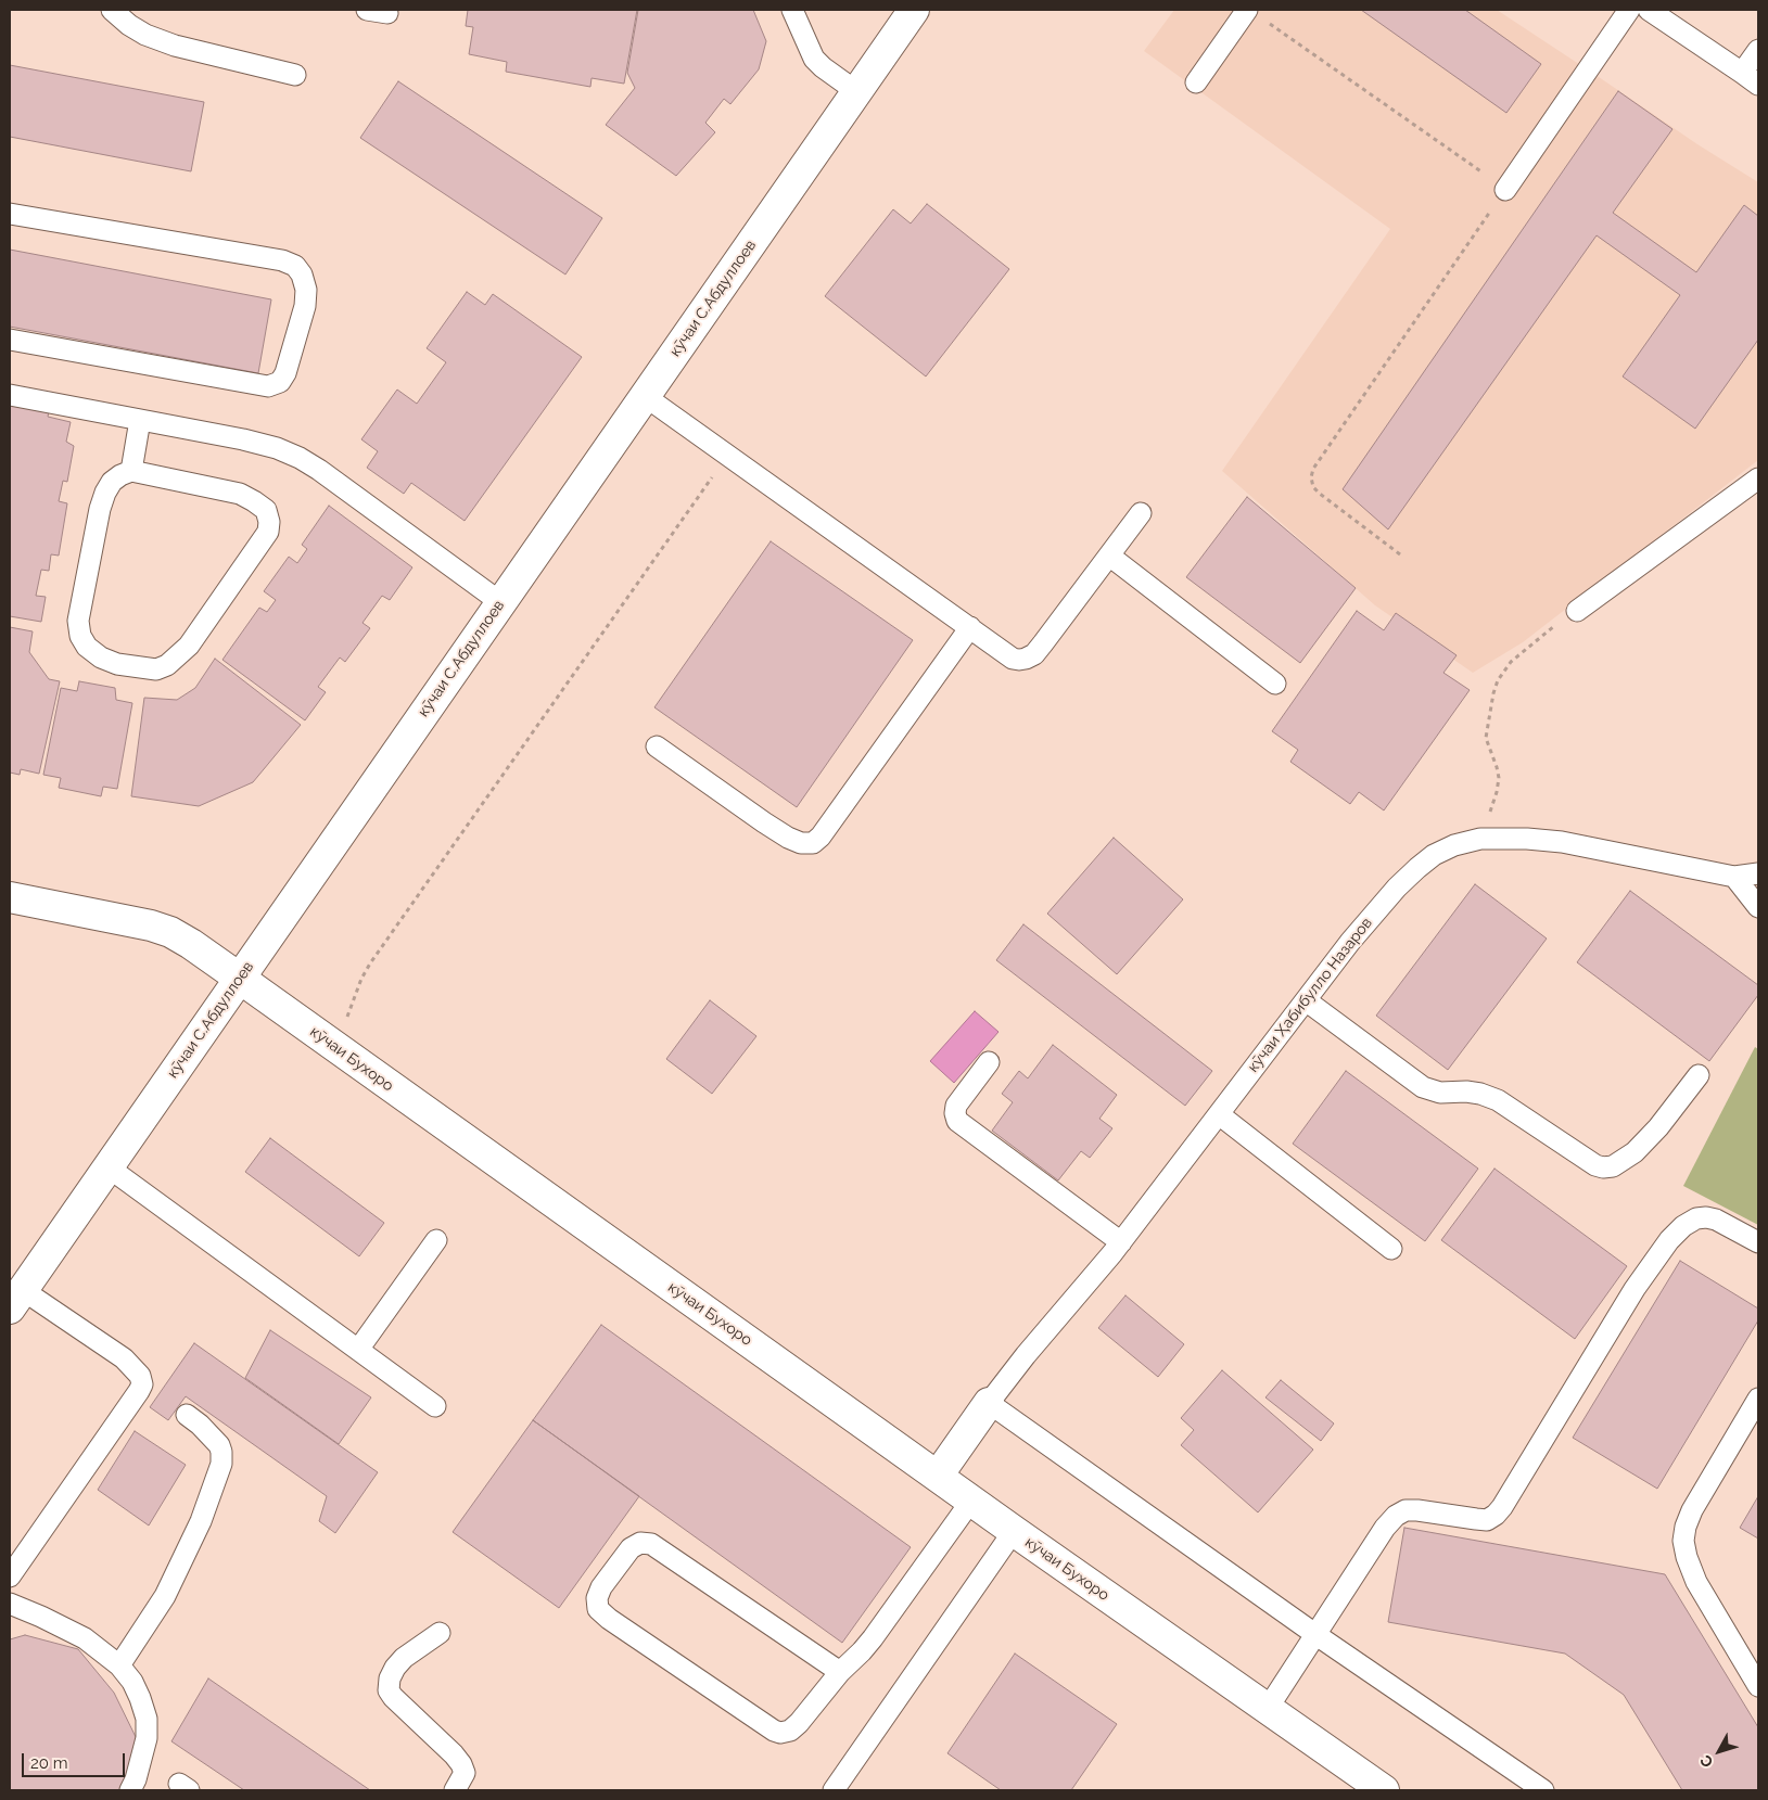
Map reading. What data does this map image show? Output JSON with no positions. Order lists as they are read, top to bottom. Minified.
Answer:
{"streets":{"street":["кӯчаи С.Абдуллоев","кӯчаи Бухоро"],"lane":["кӯчаи Ҳабибулло Назаров"]},"crossings":[["кӯчаи С.Абдуллоев","кӯчаи Бухоро"]],"scale_bar":"20 m","north":"bottom left"}
